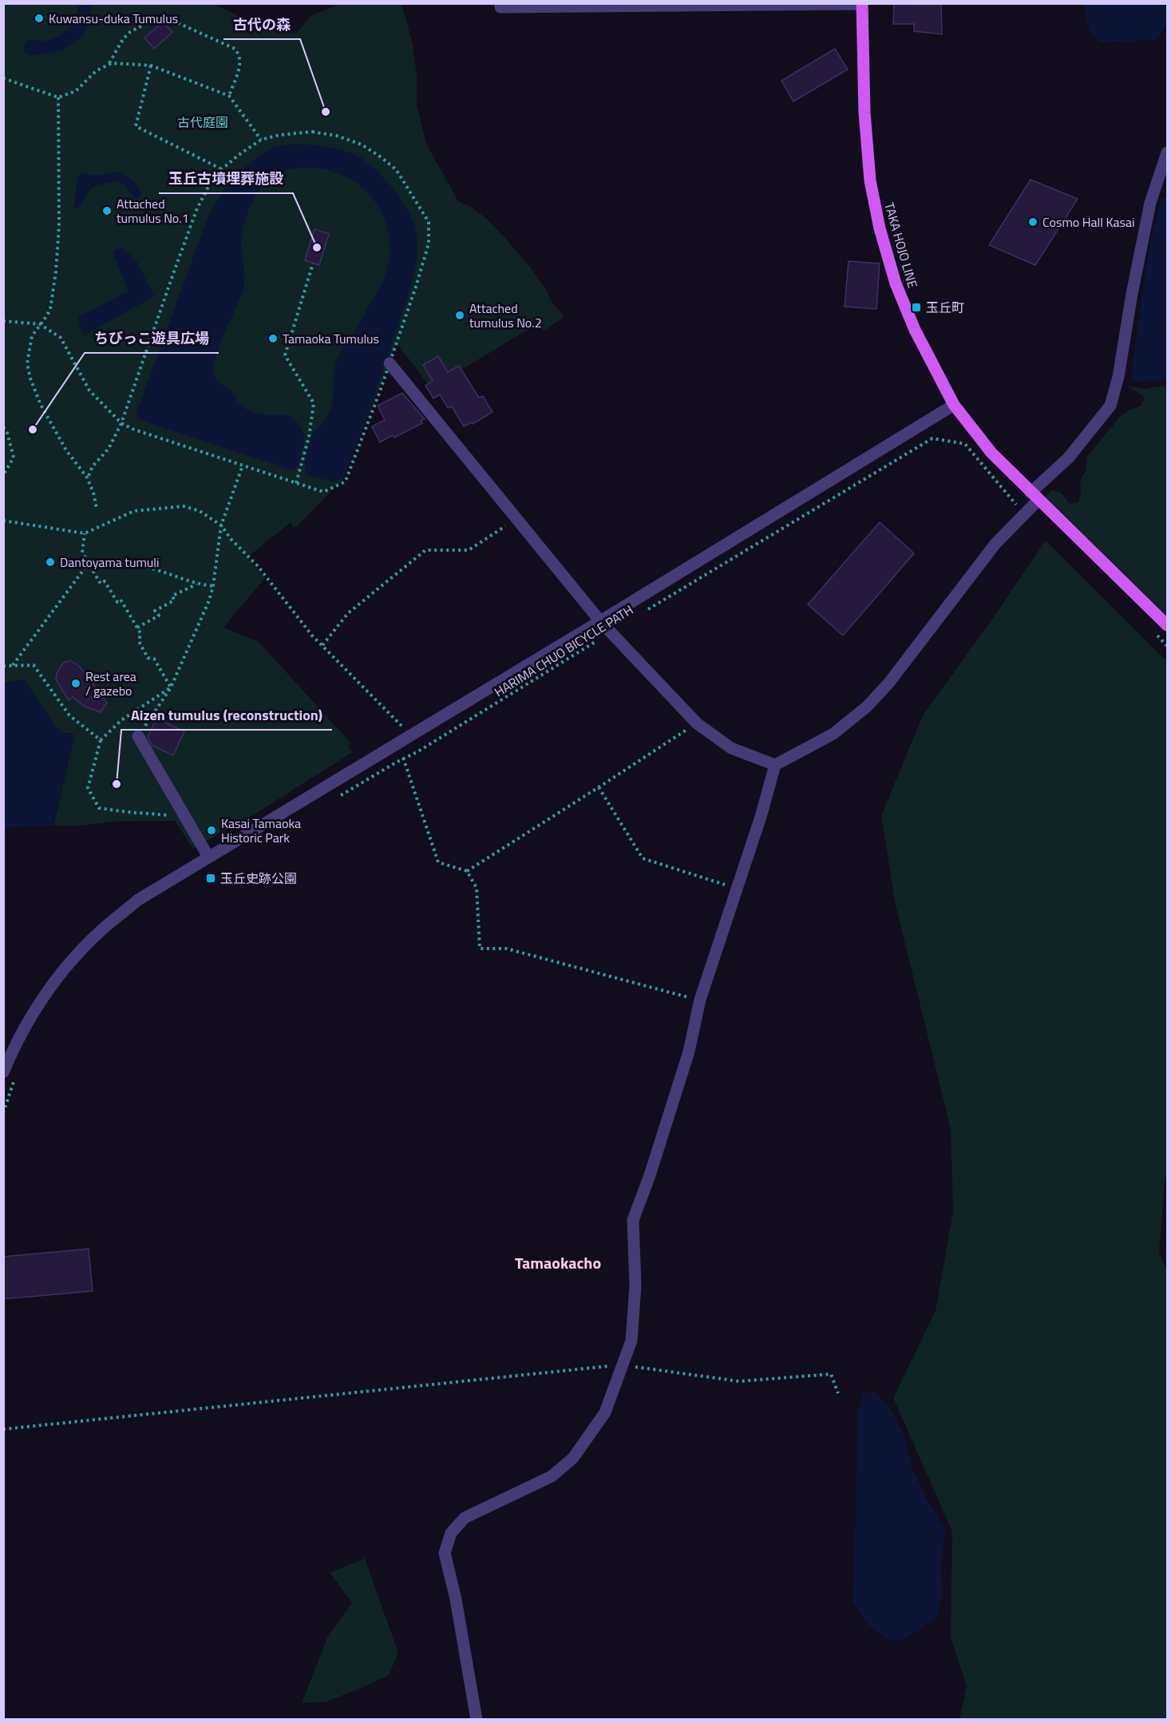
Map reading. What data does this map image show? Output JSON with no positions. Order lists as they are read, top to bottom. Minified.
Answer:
{"streets":{"main road":["TAKA HOJO LINE"],"path":["HARIMA CHUO BICYCLE PATH"]},"districts":["Tamaokacho"],"parks":["古代庭園"],"places":{"other":["Kuwansu-duka Tumulus","古代の森","Attached tumulus No.1","Cosmo Hall Kasai","玉丘古墳埋葬施設","Attached tumulus No.2","Tamaoka Tumulus","ちびっこ遊具広場","Dantoyama tumuli","Rest area / gazebo","Aizen tumulus (reconstruction)","Kasai Tamaoka Historic Park"],"transit":["玉丘町","玉丘史跡公園"]}}
